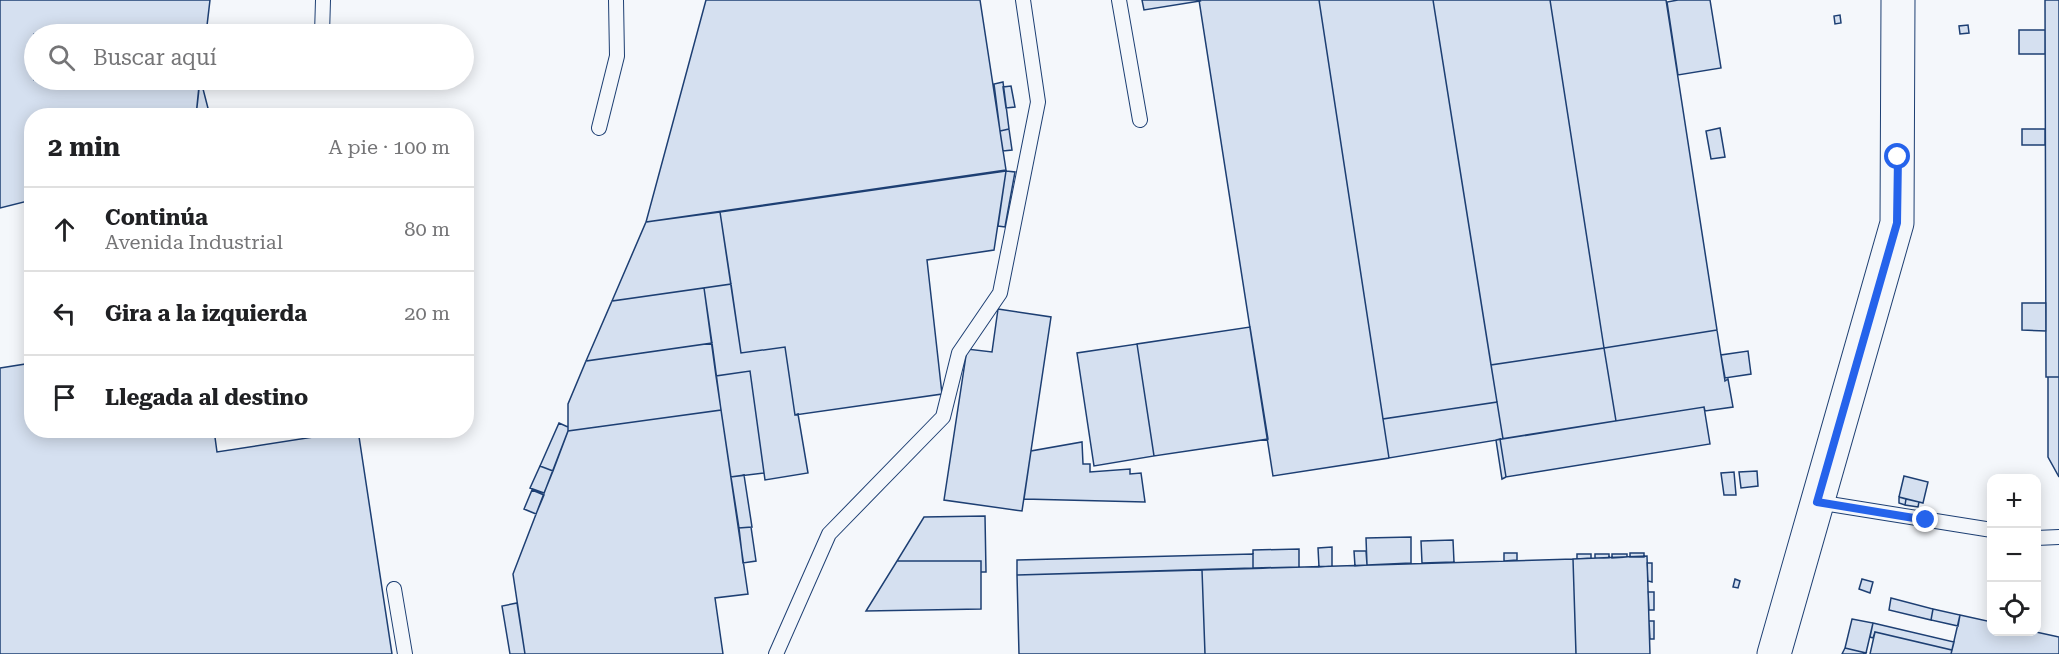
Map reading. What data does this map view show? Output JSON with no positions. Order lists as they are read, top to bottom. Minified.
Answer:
{"page":{"search":"Buscar aquí","heading":["2 min","A pie · 100 m"],"list":[["Continúa","Avenida Industrial","80 m"],["Gira a la izquierda","20 m"],"Llegada al destino"],"map_buttons":["+","−"]}}
